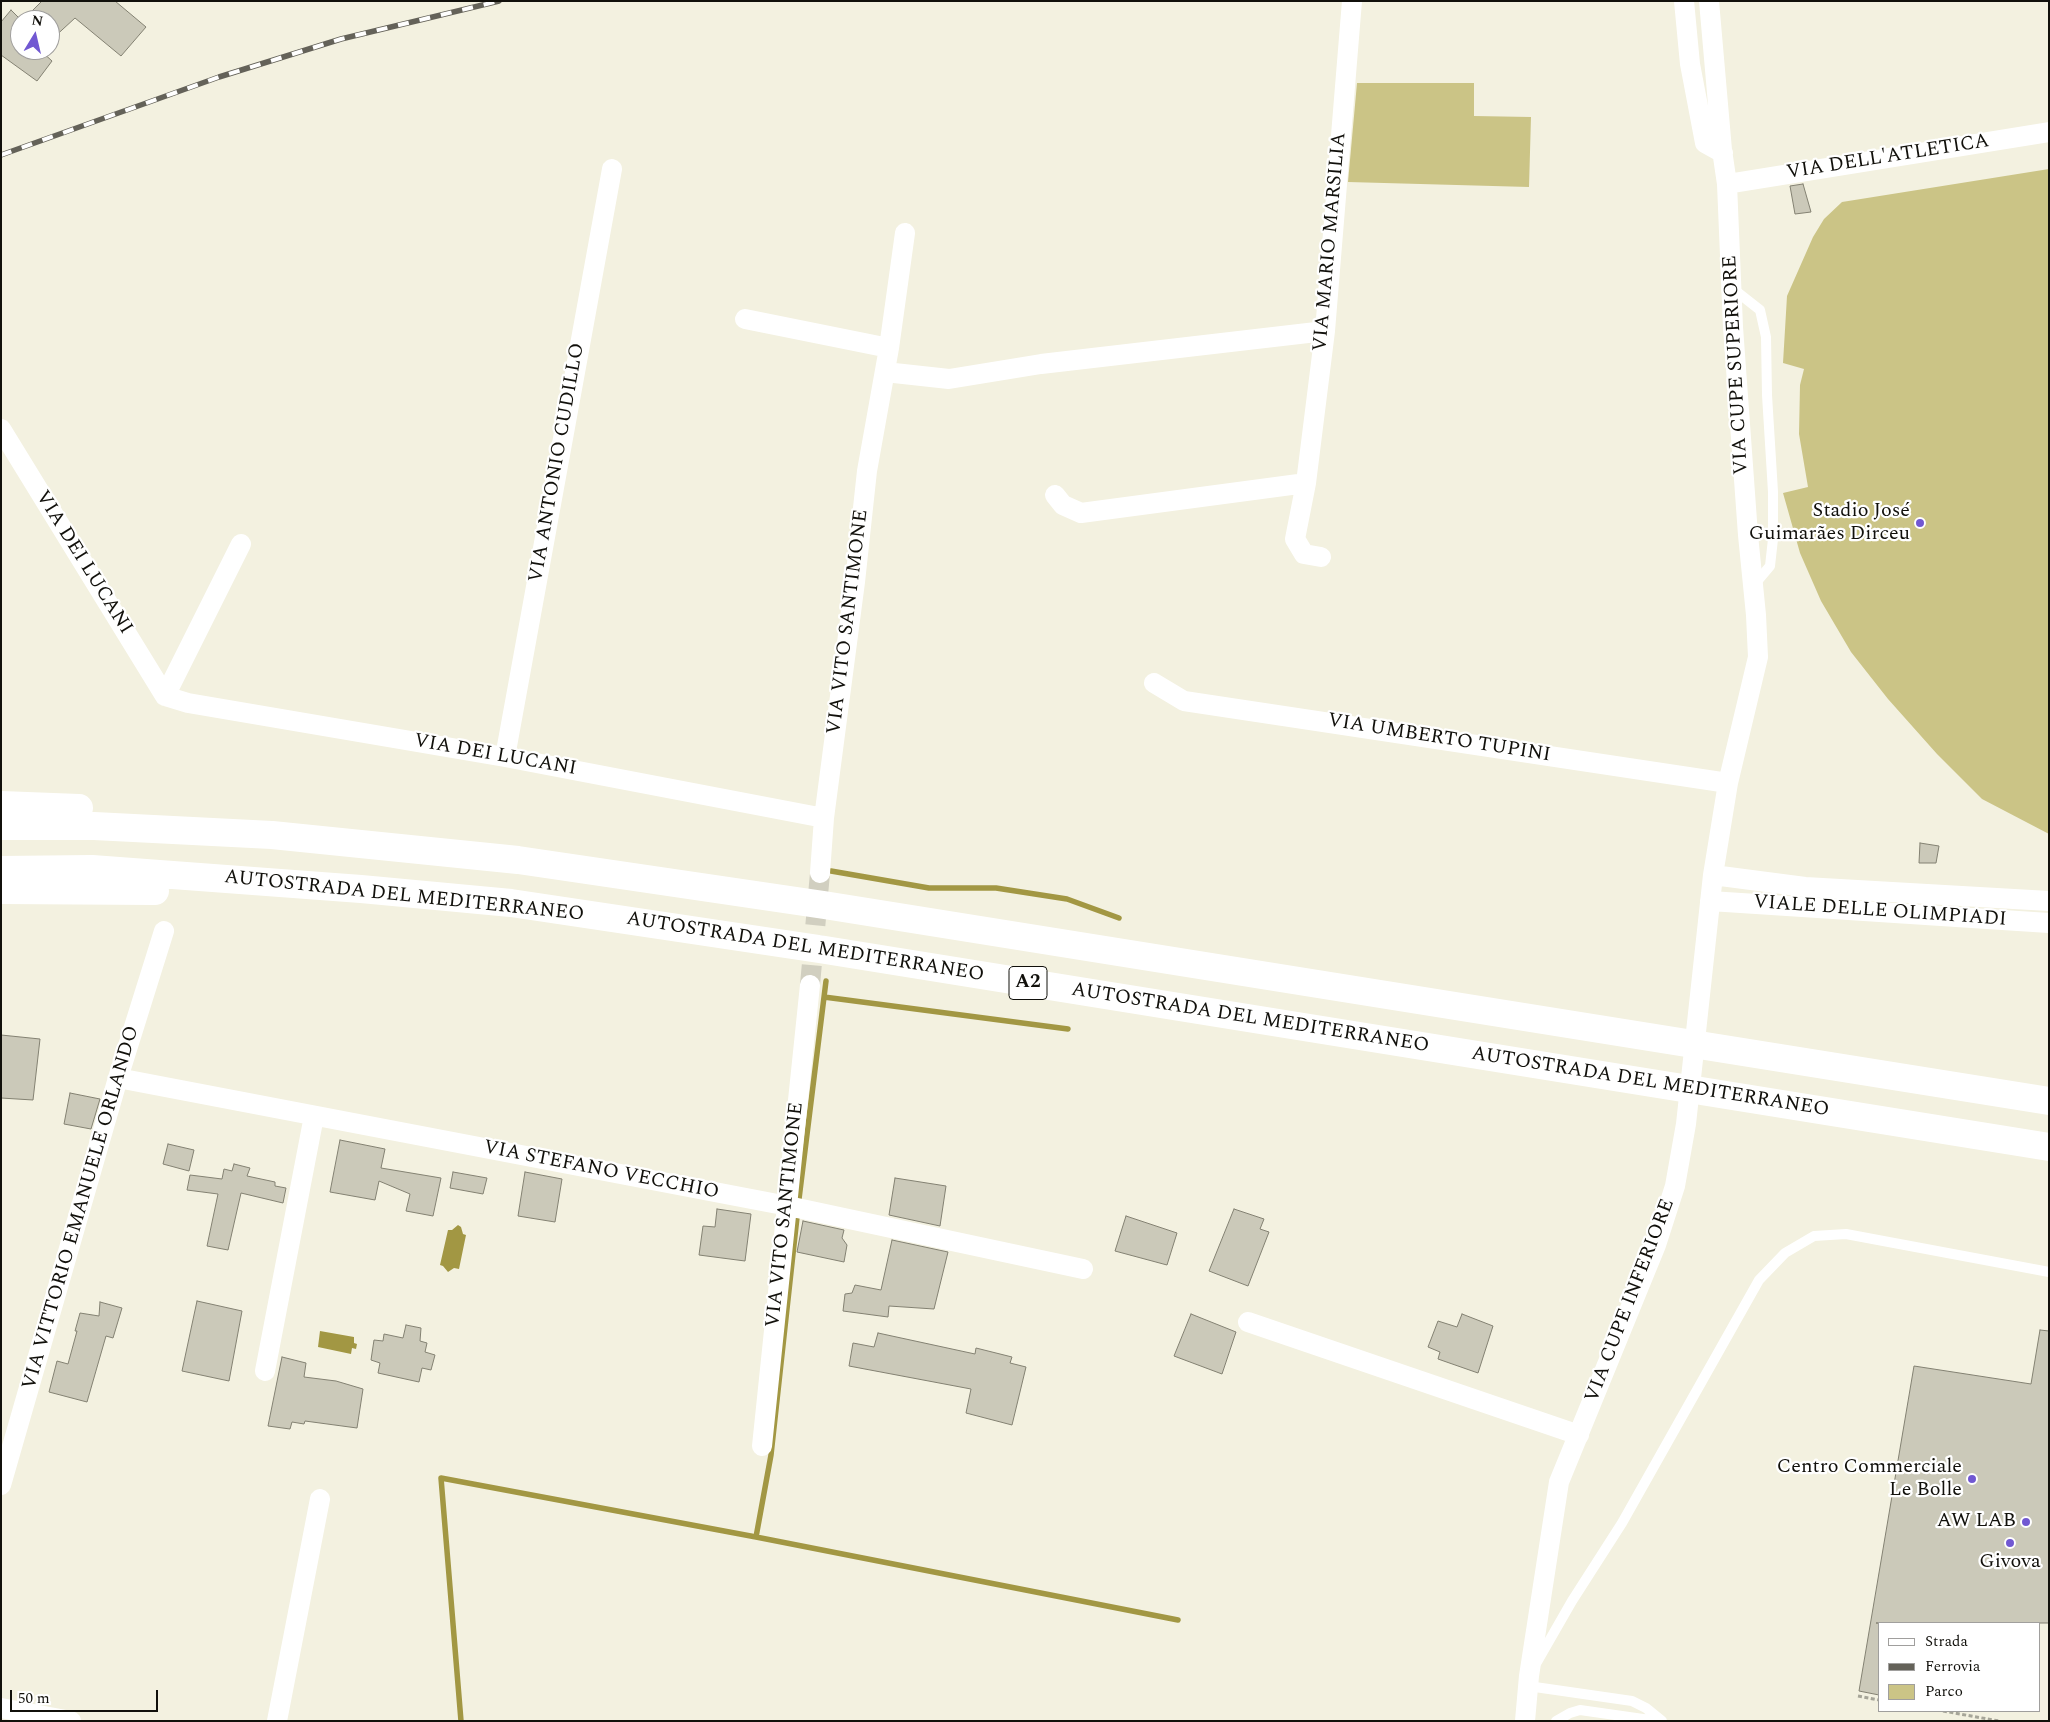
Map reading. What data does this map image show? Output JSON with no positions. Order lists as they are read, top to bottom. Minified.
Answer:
{"streets":{"highway":["AUTOSTRADA DEL MEDITERRANEO","A2"],"street":["VIA DELL'ATLETICA","VIA MARIO MARSILIA","VIA CUPE SUPERIORE","VIA ANTONIO CUDILLO","VIA DEI LUCANI","VIA VITO SANTIMONE","VIA UMBERTO TUPINI","VIALE DELLE OLIMPIADI","VIA STEFANO VECCHIO","VIA VITTORIO EMANUELE ORLANDO","VIA CUPE INFERIORE"]},"crossings":[["VIA DELL'ATLETICA","VIA CUPE SUPERIORE"],["VIA CUPE SUPERIORE","VIA UMBERTO TUPINI"],["VIA CUPE SUPERIORE","VIALE DELLE OLIMPIADI"],["VIA CUPE SUPERIORE","VIA CUPE INFERIORE"],["VIA ANTONIO CUDILLO","VIA DEI LUCANI"],["VIA DEI LUCANI","VIA VITO SANTIMONE"],["VIA VITO SANTIMONE","VIA STEFANO VECCHIO"],["VIALE DELLE OLIMPIADI","VIA CUPE INFERIORE"],["VIA STEFANO VECCHIO","VIA VITTORIO EMANUELE ORLANDO"]],"places":["Stadio José Guimarães Dirceu","Centro Commerciale Le Bolle","AW LAB","Givova"],"legend":["Strada","Ferrovia","Parco"],"scale_bar":"50 m","north":"top"}
